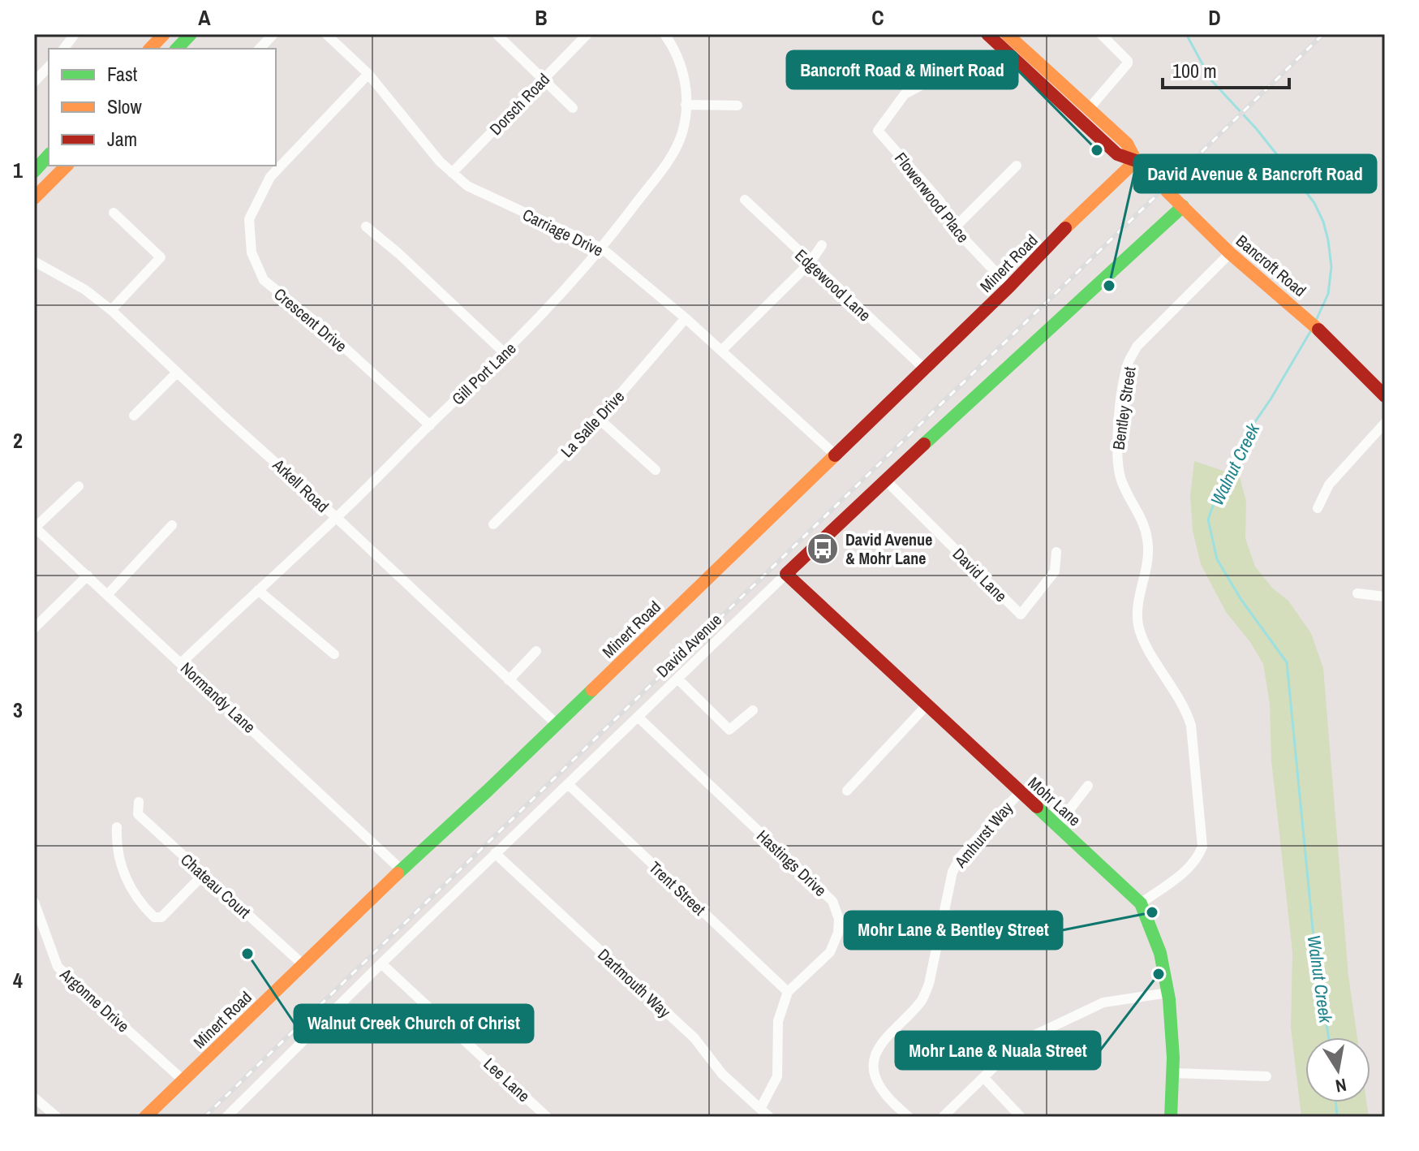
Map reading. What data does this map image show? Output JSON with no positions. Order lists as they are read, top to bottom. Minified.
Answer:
{"streets":{"street":["Dorsch Road","Flowerwood Place","Carriage Drive","Minert Road","Bancroft Road","Edgewood Lane","Crescent Drive","Gill Port Lane","Bentley Street","La Salle Drive","Arkell Road","David Lane","David Avenue","Normandy Lane","Mohr Lane","Amhurst Way","Hastings Drive","Chateau Court","Trent Street","Dartmouth Way","Argonne Drive","Lee Lane"]},"crossings":[["Dorsch Road","Carriage Drive"],["Flowerwood Place","Minert Road"],["Carriage Drive","Minert Road"],["Carriage Drive","Crescent Drive"],["Carriage Drive","Gill Port Lane"],["Carriage Drive","La Salle Drive"],["Minert Road","Bancroft Road"],["Minert Road","Edgewood Lane"],["Minert Road","Arkell Road"],["Minert Road","Normandy Lane"],["Minert Road","Chateau Court"],["Minert Road","Argonne Drive"],["Bancroft Road","Bentley Street"],["Bancroft Road","David Avenue"],["Crescent Drive","Gill Port Lane"],["Gill Port Lane","Arkell Road"],["Gill Port Lane","Normandy Lane"],["Bentley Street","Mohr Lane"],["David Lane","David Avenue"],["David Avenue","Mohr Lane"],["David Avenue","Hastings Drive"],["David Avenue","Trent Street"],["David Avenue","Dartmouth Way"],["David Avenue","Lee Lane"],["Mohr Lane","Amhurst Way"],["Hastings Drive","Trent Street"],["Hastings Drive","Dartmouth Way"]],"water":["Walnut Creek"],"places":{"other":["Bancroft Road & Minert Road","David Avenue & Bancroft Road","Mohr Lane & Bentley Street","Walnut Creek Church of Christ","Mohr Lane & Nuala Street"],"bus stop":["David Avenue & Mohr Lane"]},"legend":["Fast","Slow","Jam"],"scale_bar":"100 m","north":"bottom","grid":{"columns":["A","B","C","D"],"rows":["1","2","3","4"]}}
